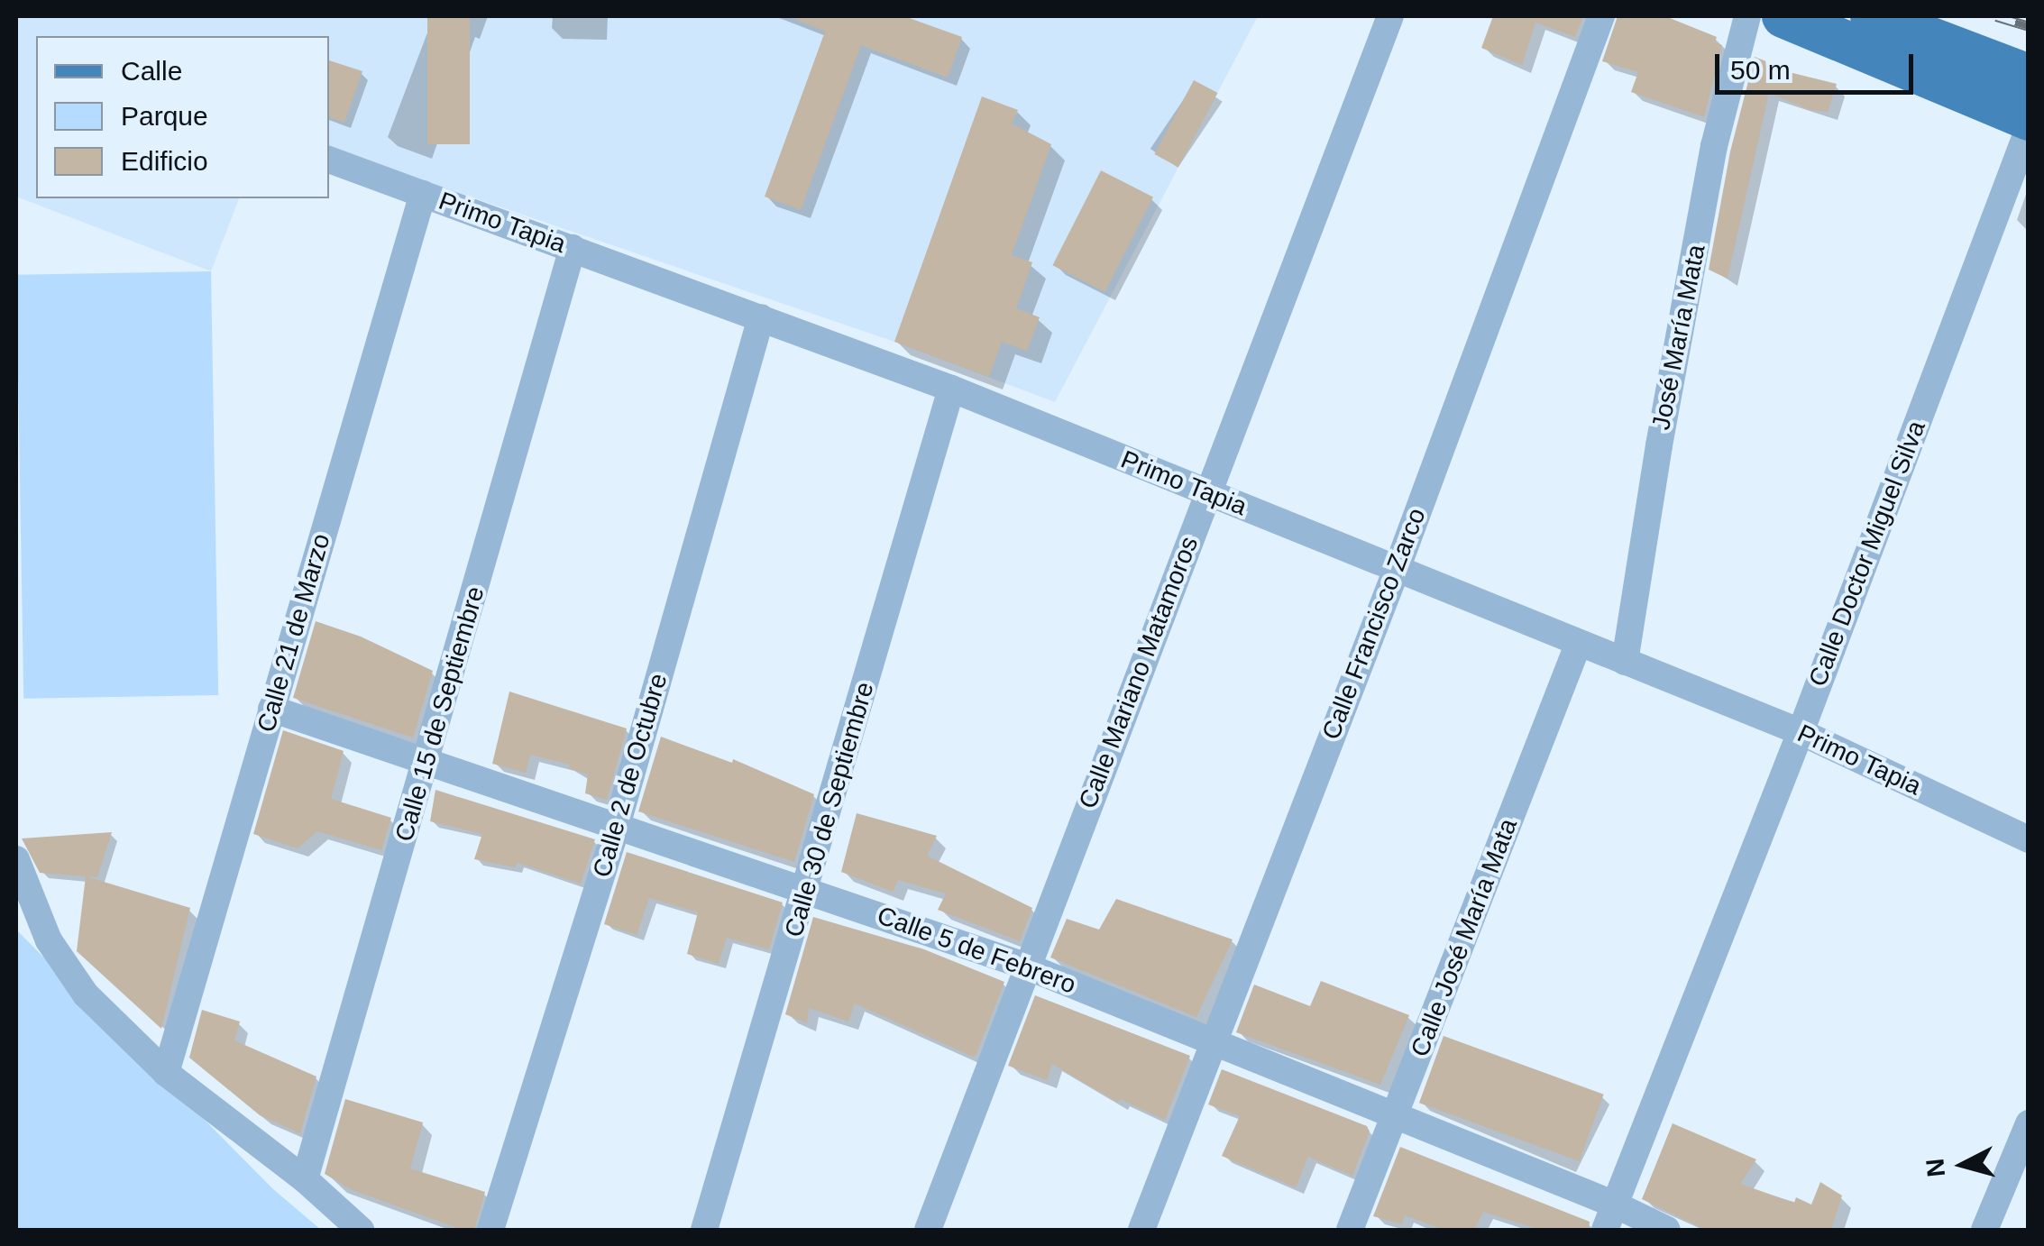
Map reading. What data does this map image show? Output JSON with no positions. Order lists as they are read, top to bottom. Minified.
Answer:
{"streets":{"street":["Primo Tapia","José María Mata","Calle Doctor Miguel Silva","Calle Francisco Zarco","Calle 21 de Marzo","Calle Mariano Matamoros","Calle 15 de Septiembre","Calle 2 de Octubre","Calle 30 de Septiembre","Calle José María Mata","Calle 5 de Febrero"]},"crossings":[["Primo Tapia","José María Mata"],["Primo Tapia","Calle Doctor Miguel Silva"],["Primo Tapia","Calle Francisco Zarco"],["Primo Tapia","Calle 21 de Marzo"],["Primo Tapia","Calle Mariano Matamoros"],["Primo Tapia","Calle 15 de Septiembre"],["Primo Tapia","Calle 2 de Octubre"],["Primo Tapia","Calle 30 de Septiembre"],["Primo Tapia","Calle José María Mata"],["Calle Doctor Miguel Silva","Calle 5 de Febrero"],["Calle Francisco Zarco","Calle 5 de Febrero"],["Calle 21 de Marzo","Calle 5 de Febrero"],["Calle Mariano Matamoros","Calle 5 de Febrero"],["Calle 15 de Septiembre","Calle 5 de Febrero"],["Calle 2 de Octubre","Calle 5 de Febrero"],["Calle 30 de Septiembre","Calle 5 de Febrero"],["Calle José María Mata","Calle 5 de Febrero"]],"legend":["Calle","Parque","Edificio"],"scale_bar":"50 m","north":"left"}
